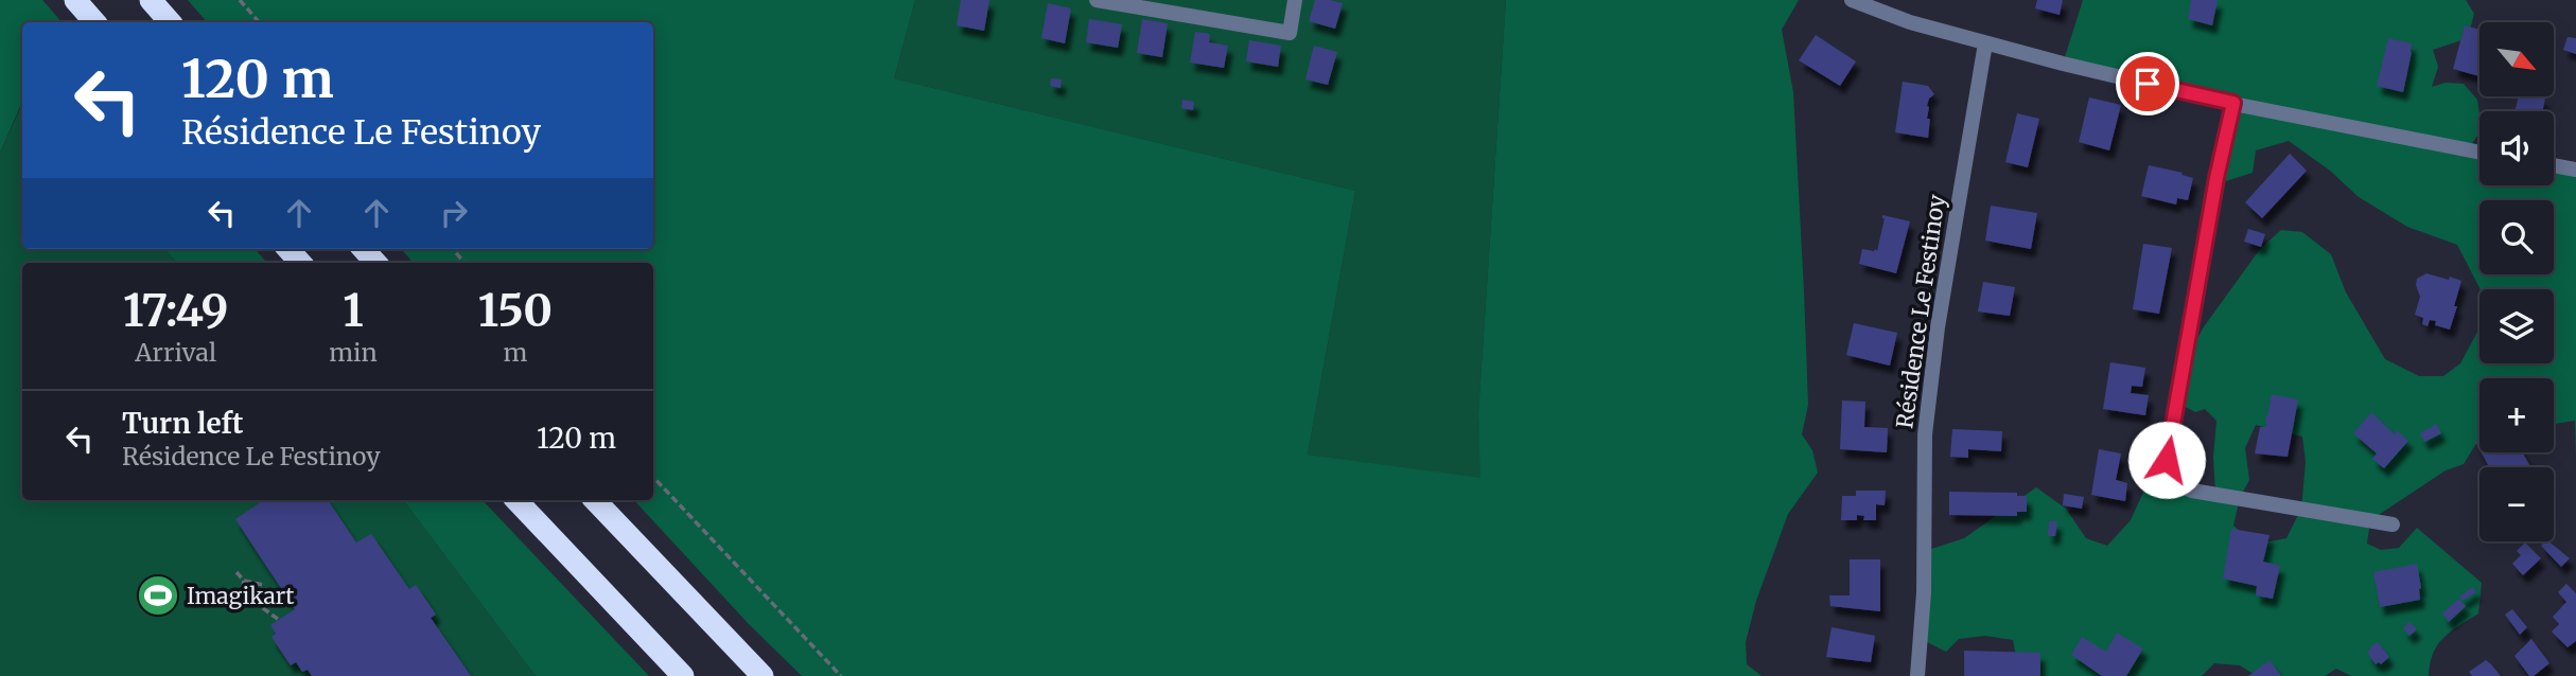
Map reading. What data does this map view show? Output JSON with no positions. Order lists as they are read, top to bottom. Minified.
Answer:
{"streets":{"street":["Résidence Le Festinoy"]},"places":{"sports":["Imagikart"]},"north":"bottom right","page":{"map_buttons":["+","−"],"turn":["120 m","Résidence Le Festinoy"],"eta":["17:49","Arrival","1","min","150","m"],"list":[{"name":"Turn left","note":"Résidence Le Festinoy","value":"120 m"}]}}
